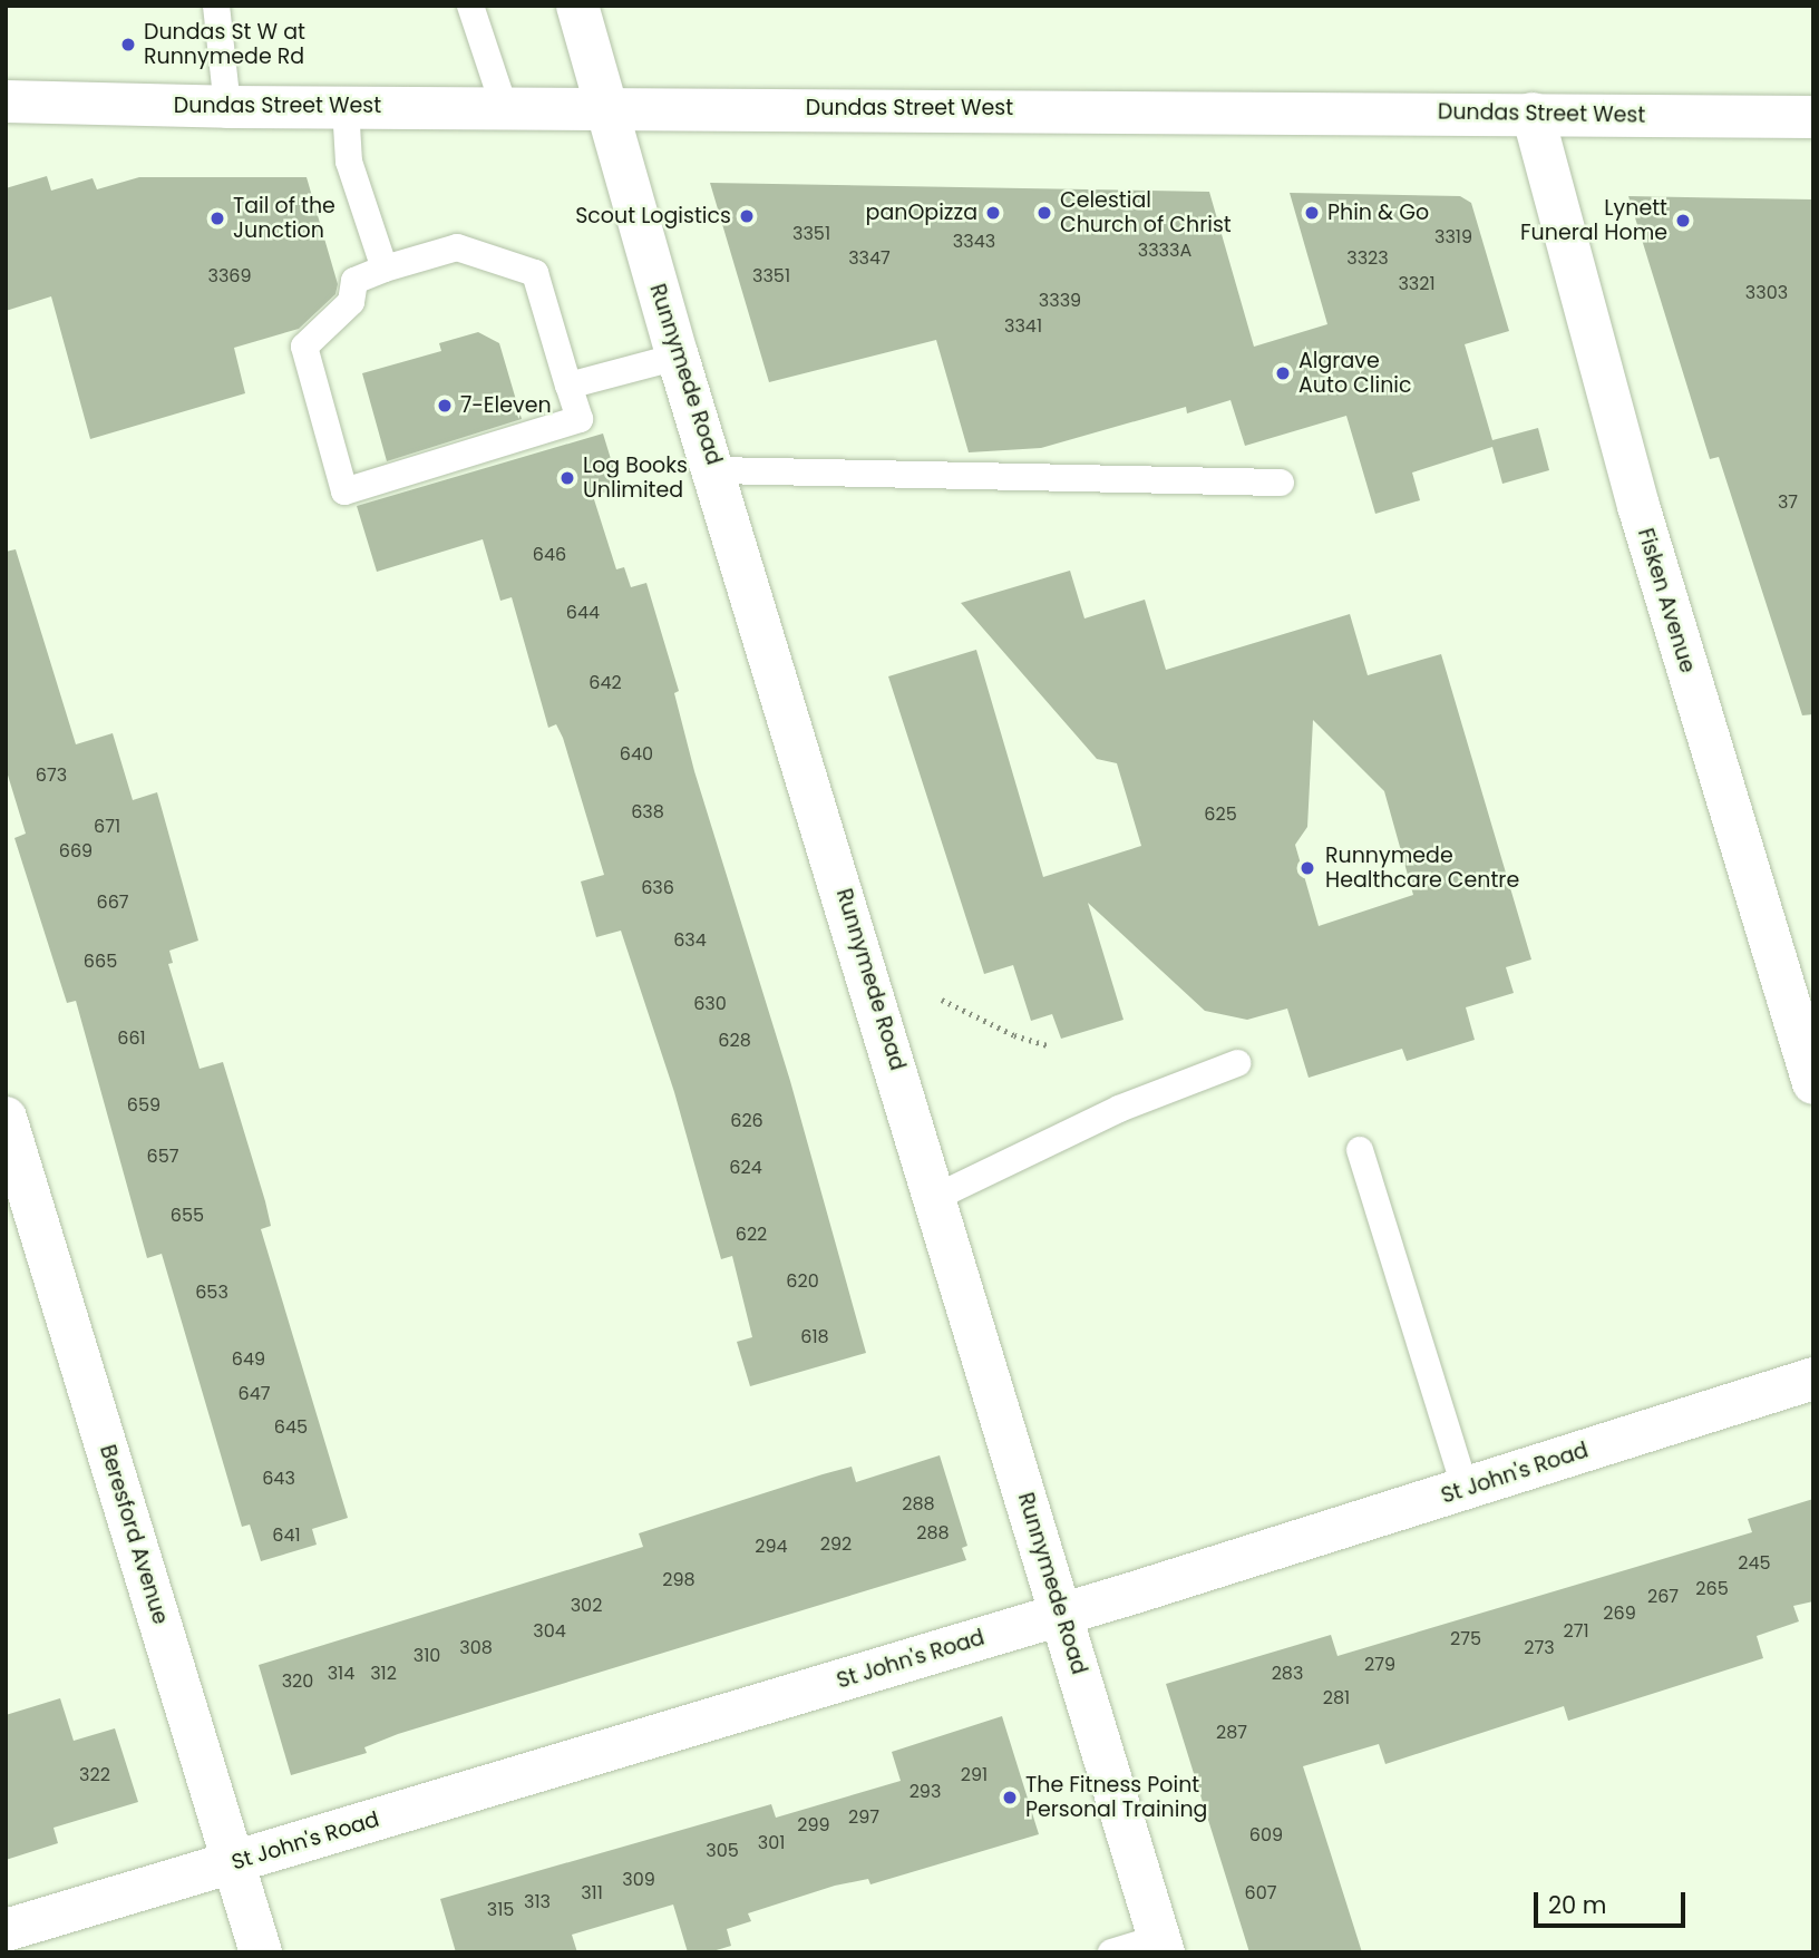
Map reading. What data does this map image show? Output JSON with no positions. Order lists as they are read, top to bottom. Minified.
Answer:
{"streets":{"street":["Dundas Street West","Runnymede Road","Fisken Avenue","St John's Road","Beresford Avenue"]},"crossings":[["Dundas Street West","Runnymede Road"],["Dundas Street West","Fisken Avenue"],["Runnymede Road","St John's Road"],["St John's Road","Beresford Avenue"]],"places":["Dundas St W at Runnymede Rd","panOpizza","Celestial Church of Christ","Phin & Go","Scout Logistics","Tail of the Junction","Lynett Funeral Home","Algrave Auto Clinic","7-Eleven","Log Books Unlimited","Runnymede Healthcare Centre","The Fitness Point Personal Training"],"house_numbers":["3351","3319","3343","3333A","3347","3323","3369","3351","3321","3303","3339","3341","37","646","644","642","640","673","638","625","671","669","636","667","634","665","630","661","628","659","626","657","624","655","622","620","653","618","649","647","645","643","288","288","641","292","294","245","298","265","267","302","269","304","271","275","308","273","310","279","314","312","283","320","281","287","322","291","293","297","299","609","301","305","309","311","607","313","315"],"scale_bar":"20 m"}
